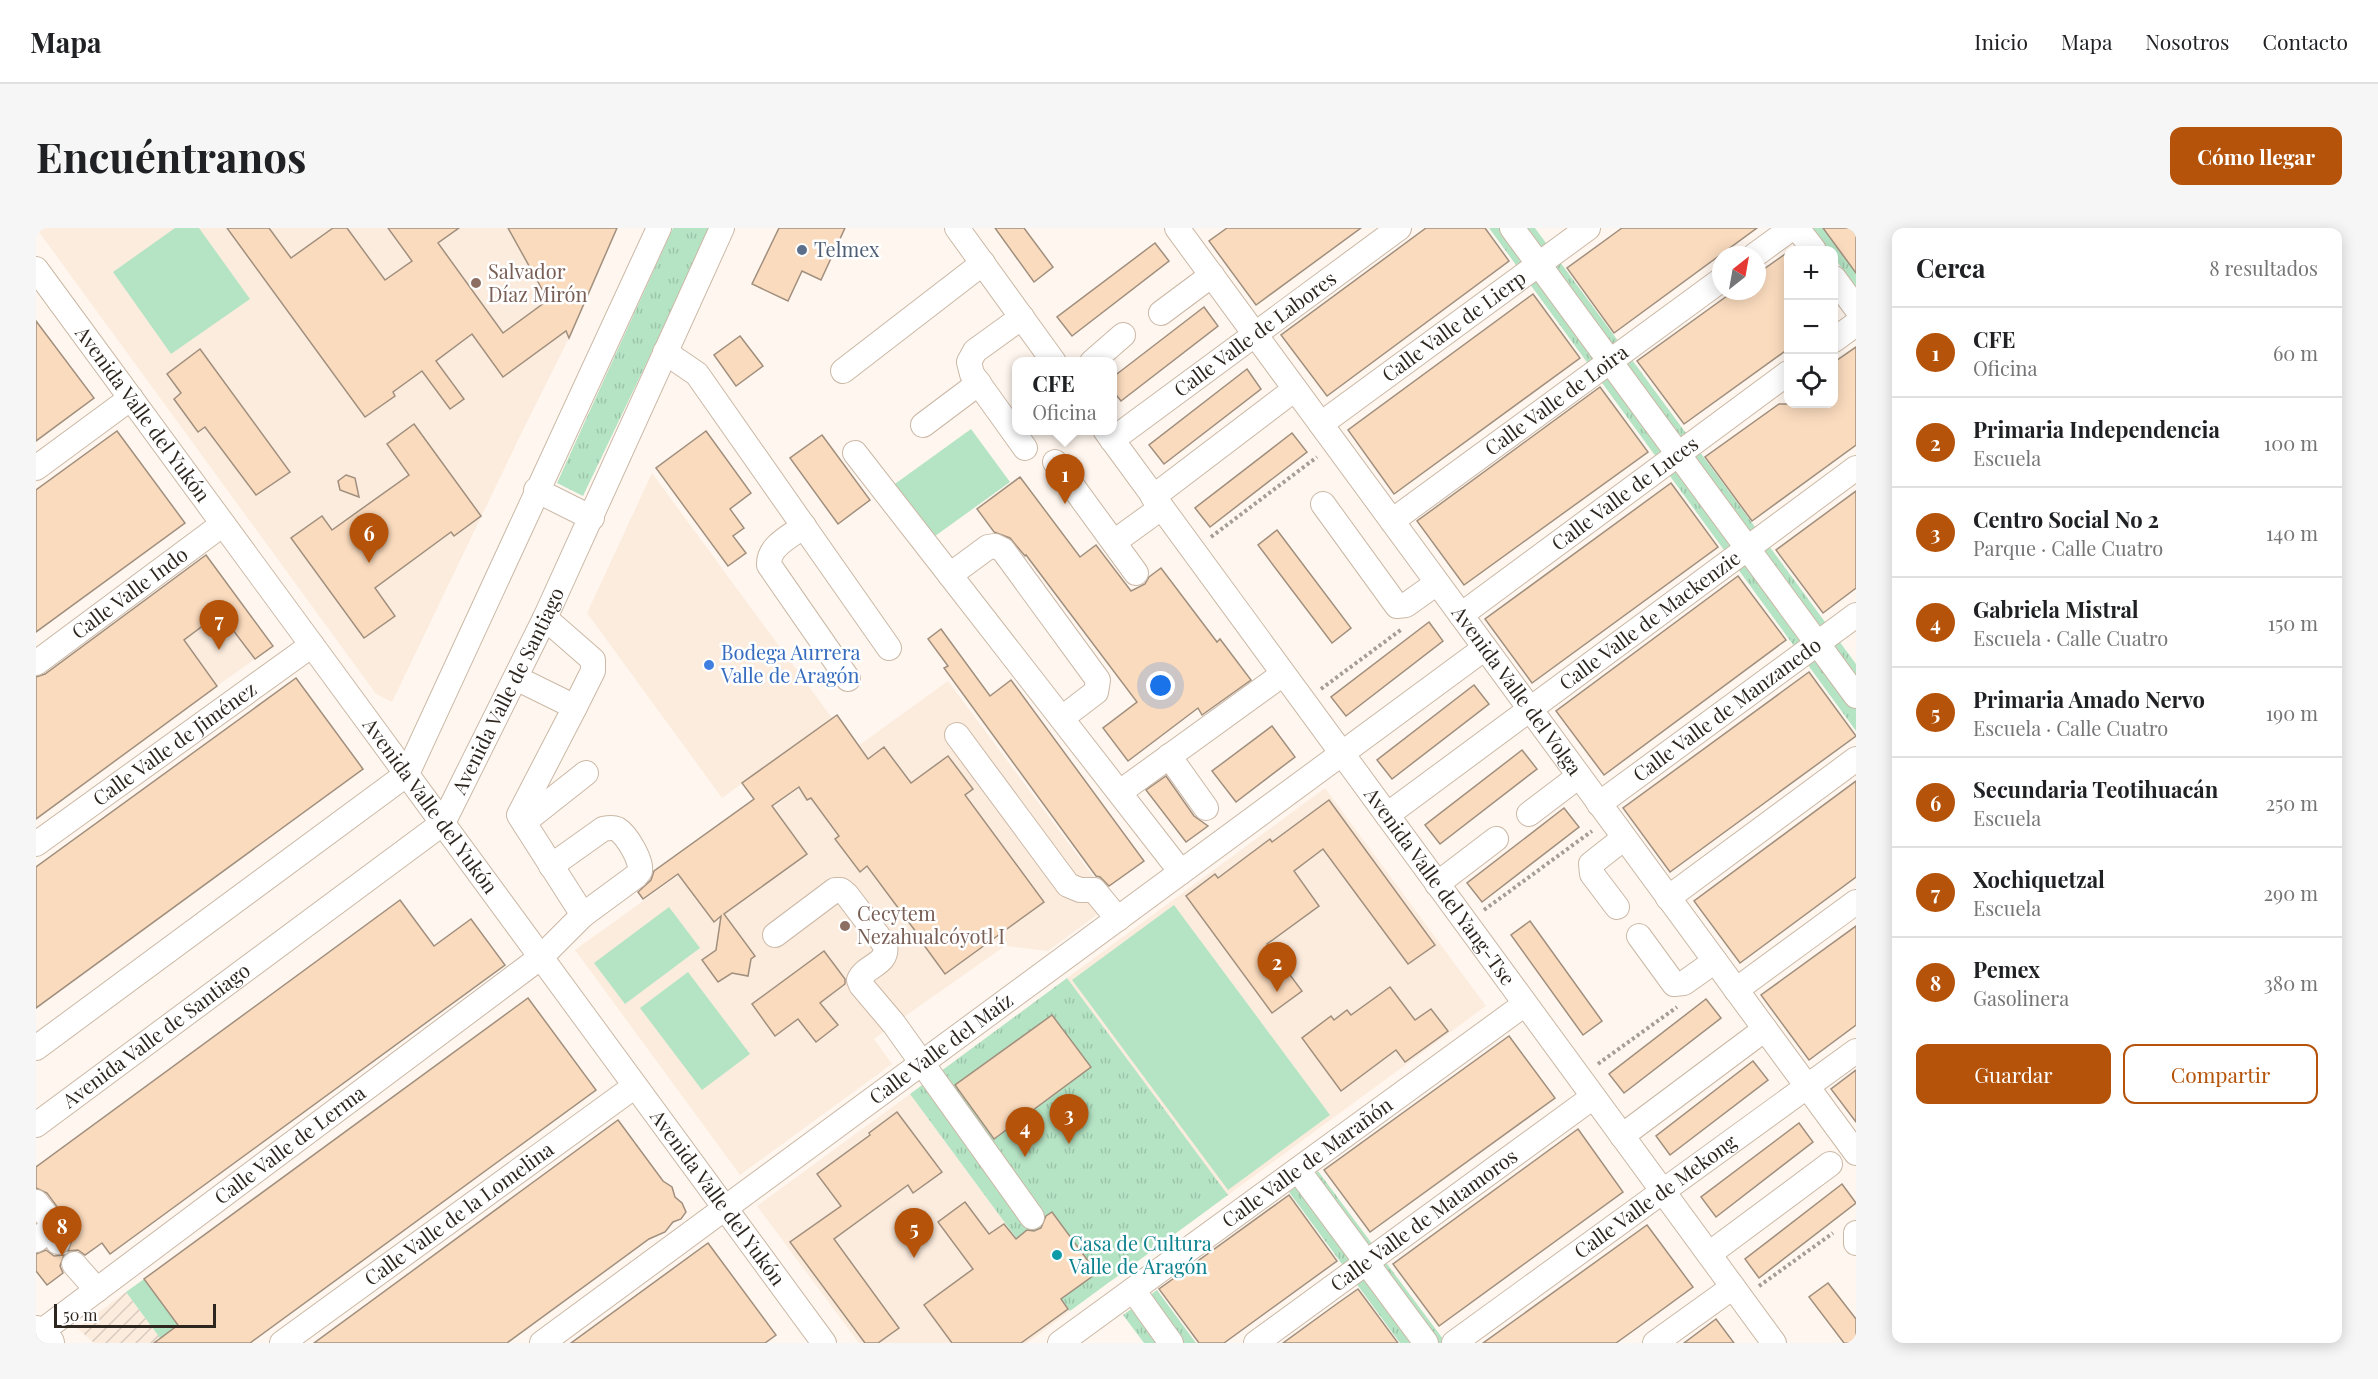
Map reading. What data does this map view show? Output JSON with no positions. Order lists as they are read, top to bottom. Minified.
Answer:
{"streets":{"street":["Calle Valle de Lierp","Calle Valle de Labores","Calle Valle de Loira","Avenida Valle del Yukón","Calle Valle de Luces","Calle Valle Indo","Calle Valle de Mackenzie","Avenida Valle de Santiago","Avenida Valle del Volga","Calle Valle de Manzanedo","Calle Valle de Jiménez","Avenida Valle del Yang-Tse","Calle Valle del Maíz","Calle Valle de Lerma","Calle Valle de Marañón","Calle Valle de Mekong","Calle Valle de la Lomelina","Calle Valle de Matamoros"]},"crossings":[["Calle Valle de Lierp","Avenida Valle del Volga"],["Calle Valle de Labores","Avenida Valle del Volga"],["Calle Valle de Loira","Avenida Valle del Volga"],["Avenida Valle del Yukón","Calle Valle Indo"],["Avenida Valle del Yukón","Avenida Valle de Santiago"],["Avenida Valle del Yukón","Calle Valle de Jiménez"],["Avenida Valle del Yukón","Calle Valle del Maíz"],["Avenida Valle del Yukón","Calle Valle de Lerma"],["Avenida Valle del Yukón","Calle Valle de la Lomelina"],["Calle Valle de Luces","Avenida Valle del Volga"],["Calle Valle de Mackenzie","Avenida Valle del Volga"],["Calle Valle de Mackenzie","Avenida Valle del Yang-Tse"],["Avenida Valle del Volga","Calle Valle de Manzanedo"],["Avenida Valle del Volga","Calle Valle del Maíz"],["Avenida Valle del Volga","Calle Valle de Mekong"],["Avenida Valle del Yang-Tse","Calle Valle del Maíz"],["Avenida Valle del Yang-Tse","Calle Valle de Marañón"],["Avenida Valle del Yang-Tse","Calle Valle de Mekong"],["Avenida Valle del Yang-Tse","Calle Valle de Matamoros"]],"places":["Telmex","Salvador Díaz Mirón","Bodega Aurrera Valle de Aragón","Cecytem Nezahualcóyotl I","Casa de Cultura Valle de Aragón"],"scale_bar":"50 m","north":"top right","page":{"header":"Mapa","nav":["Inicio","Mapa","Nosotros","Contacto"],"buttons":["Cómo llegar",["Guardar","Compartir"]],"title":"Encuéntranos","heading":["Cerca","8 resultados"],"map_buttons":["+","−"],"list":[{"mark":"1","name":"CFE","note":"Oficina","value":"60 m"},{"mark":"2","name":"Primaria Independencia","note":"Escuela","value":"100 m"},{"mark":"3","name":"Centro Social No 2","note":"Parque · Calle Cuatro","value":"140 m"},{"mark":"4","name":"Gabriela Mistral","note":"Escuela · Calle Cuatro","value":"150 m"},{"mark":"5","name":"Primaria Amado Nervo","note":"Escuela · Calle Cuatro","value":"190 m"},{"mark":"6","name":"Secundaria Teotihuacán","note":"Escuela","value":"250 m"},{"mark":"7","name":"Xochiquetzal","note":"Escuela","value":"290 m"},{"mark":"8","name":"Pemex","note":"Gasolinera","value":"380 m"}],"popup":["CFE","Oficina"],"pins":["1","6","7","2","3","4","8","5"],"scale":"50 m"}}
